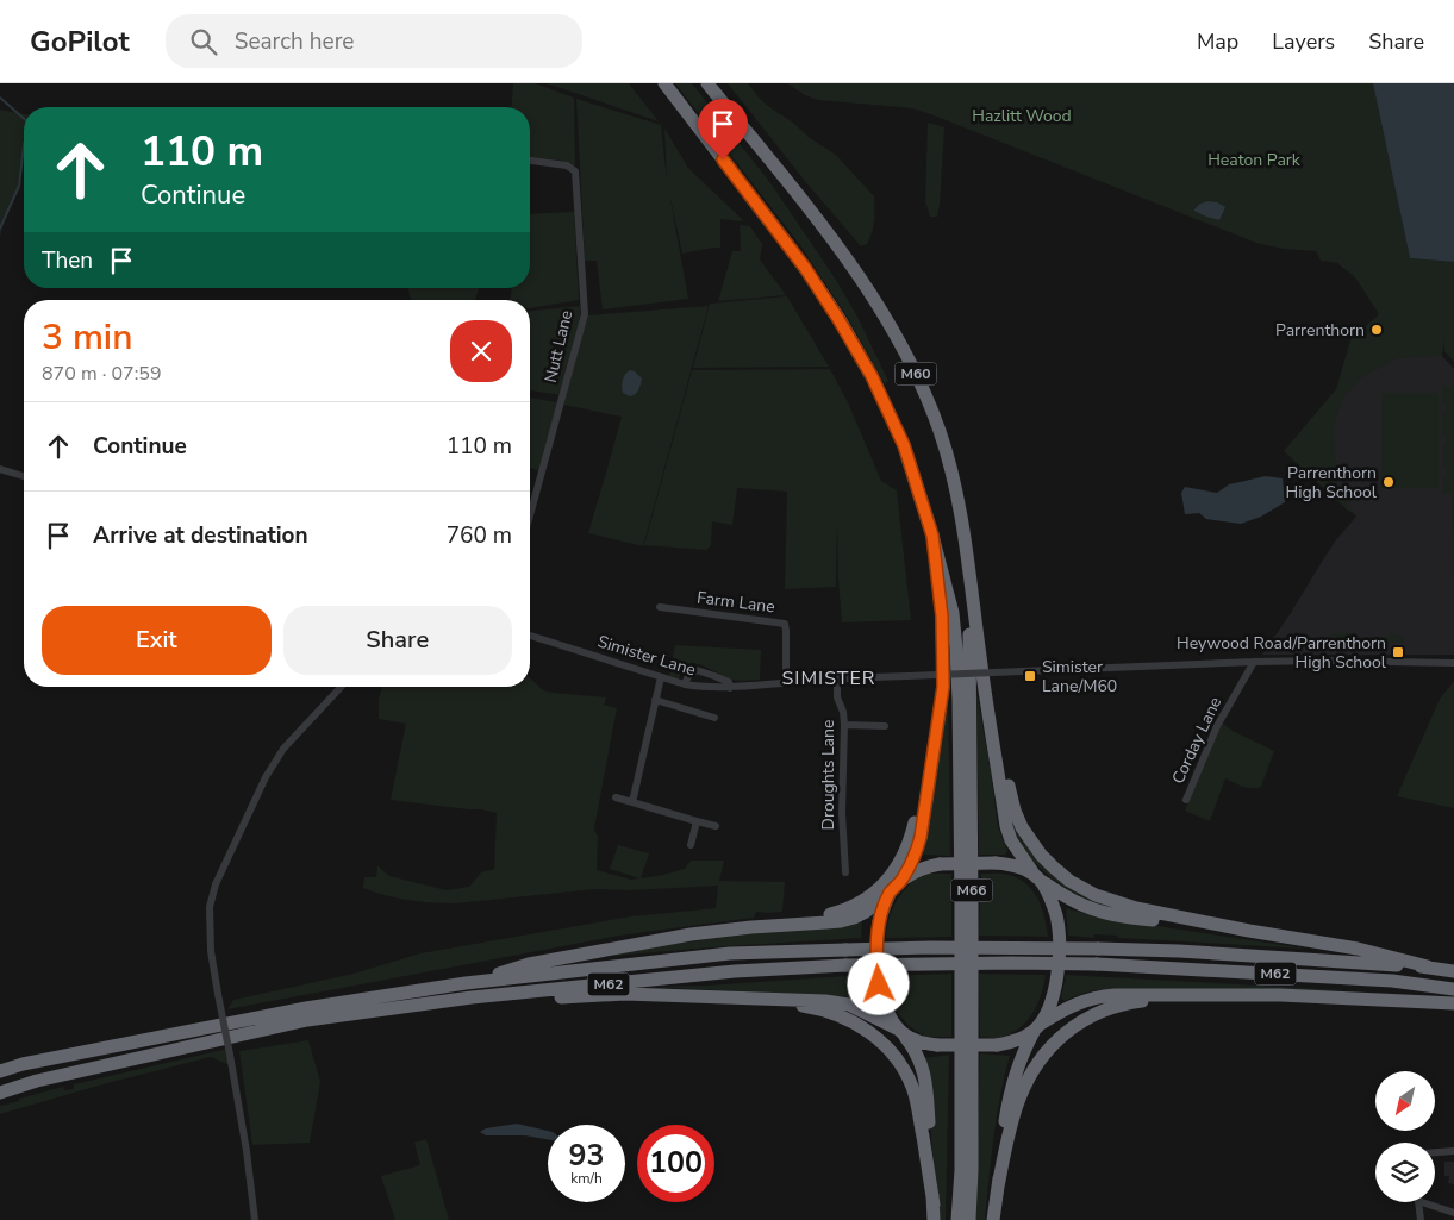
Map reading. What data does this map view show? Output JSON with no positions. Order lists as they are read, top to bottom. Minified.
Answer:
{"streets":{"highway":["M60","M66","M62"],"street":["Nutt Lane","Farm Lane","Simister Lane","Corday Lane","Droughts Lane"]},"crossings":[["M60","M66"],["Farm Lane","Simister Lane"],["Simister Lane","Corday Lane"],["Simister Lane","Droughts Lane"]],"districts":["SIMISTER"],"parks":["Hazlitt Wood","Heaton Park"],"places":{"other":["Parrenthorn","Parrenthorn High School"],"transit":["Heywood Road/Parrenthorn High School","Simister Lane/M60"]},"north":"bottom left","page":{"header":"GoPilot","search":"Search here","nav":["Map","Layers","Share"],"turn":["110 m","Continue"],"then":"Then","heading":["3 min","870 m · 07:59"],"list":[{"name":"Continue","value":"110 m"},{"name":"Arrive at destination","value":"760 m"}],"buttons":["Exit","Share"],"speed":"93 km/h","limit":"100"}}
